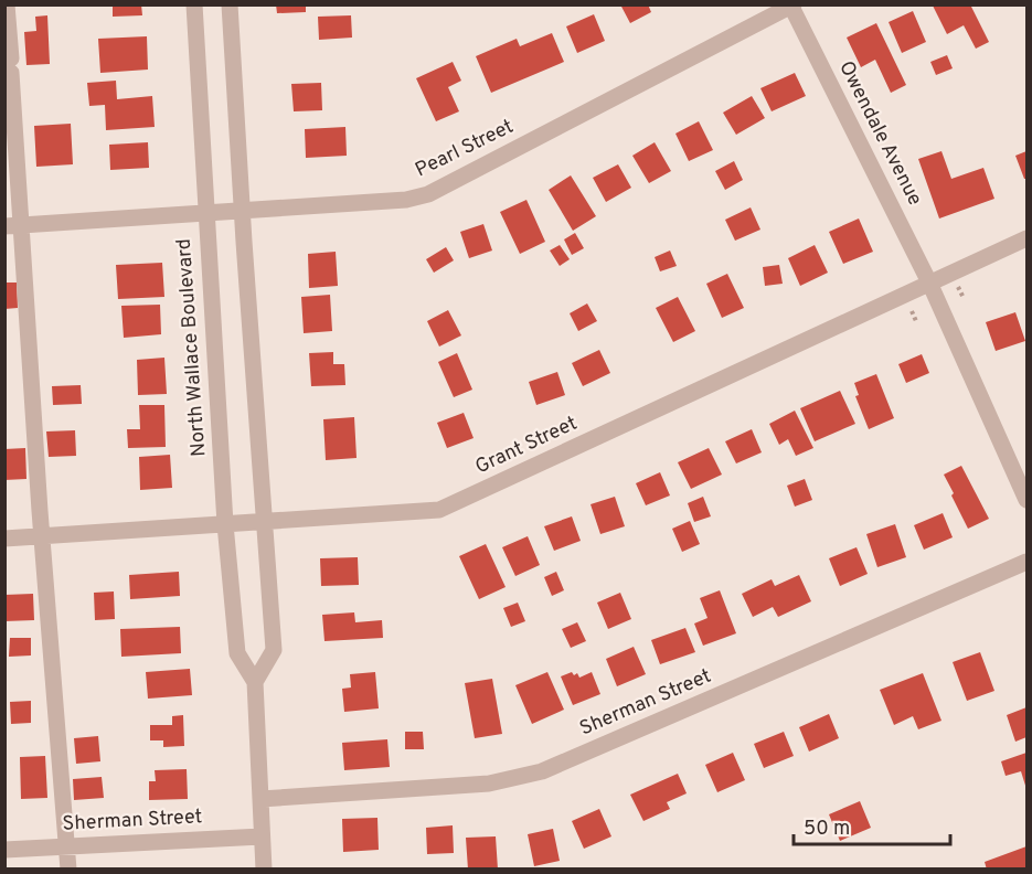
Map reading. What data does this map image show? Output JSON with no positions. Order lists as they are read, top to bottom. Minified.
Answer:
{"streets":{"street":["Owendale Avenue","Pearl Street","North Wallace Boulevard","Grant Street","Sherman Street"]},"crossings":[["Owendale Avenue","Pearl Street"],["Owendale Avenue","Grant Street"],["Pearl Street","North Wallace Boulevard"],["North Wallace Boulevard","Grant Street"],["North Wallace Boulevard","Sherman Street"]],"scale_bar":"50 m"}
